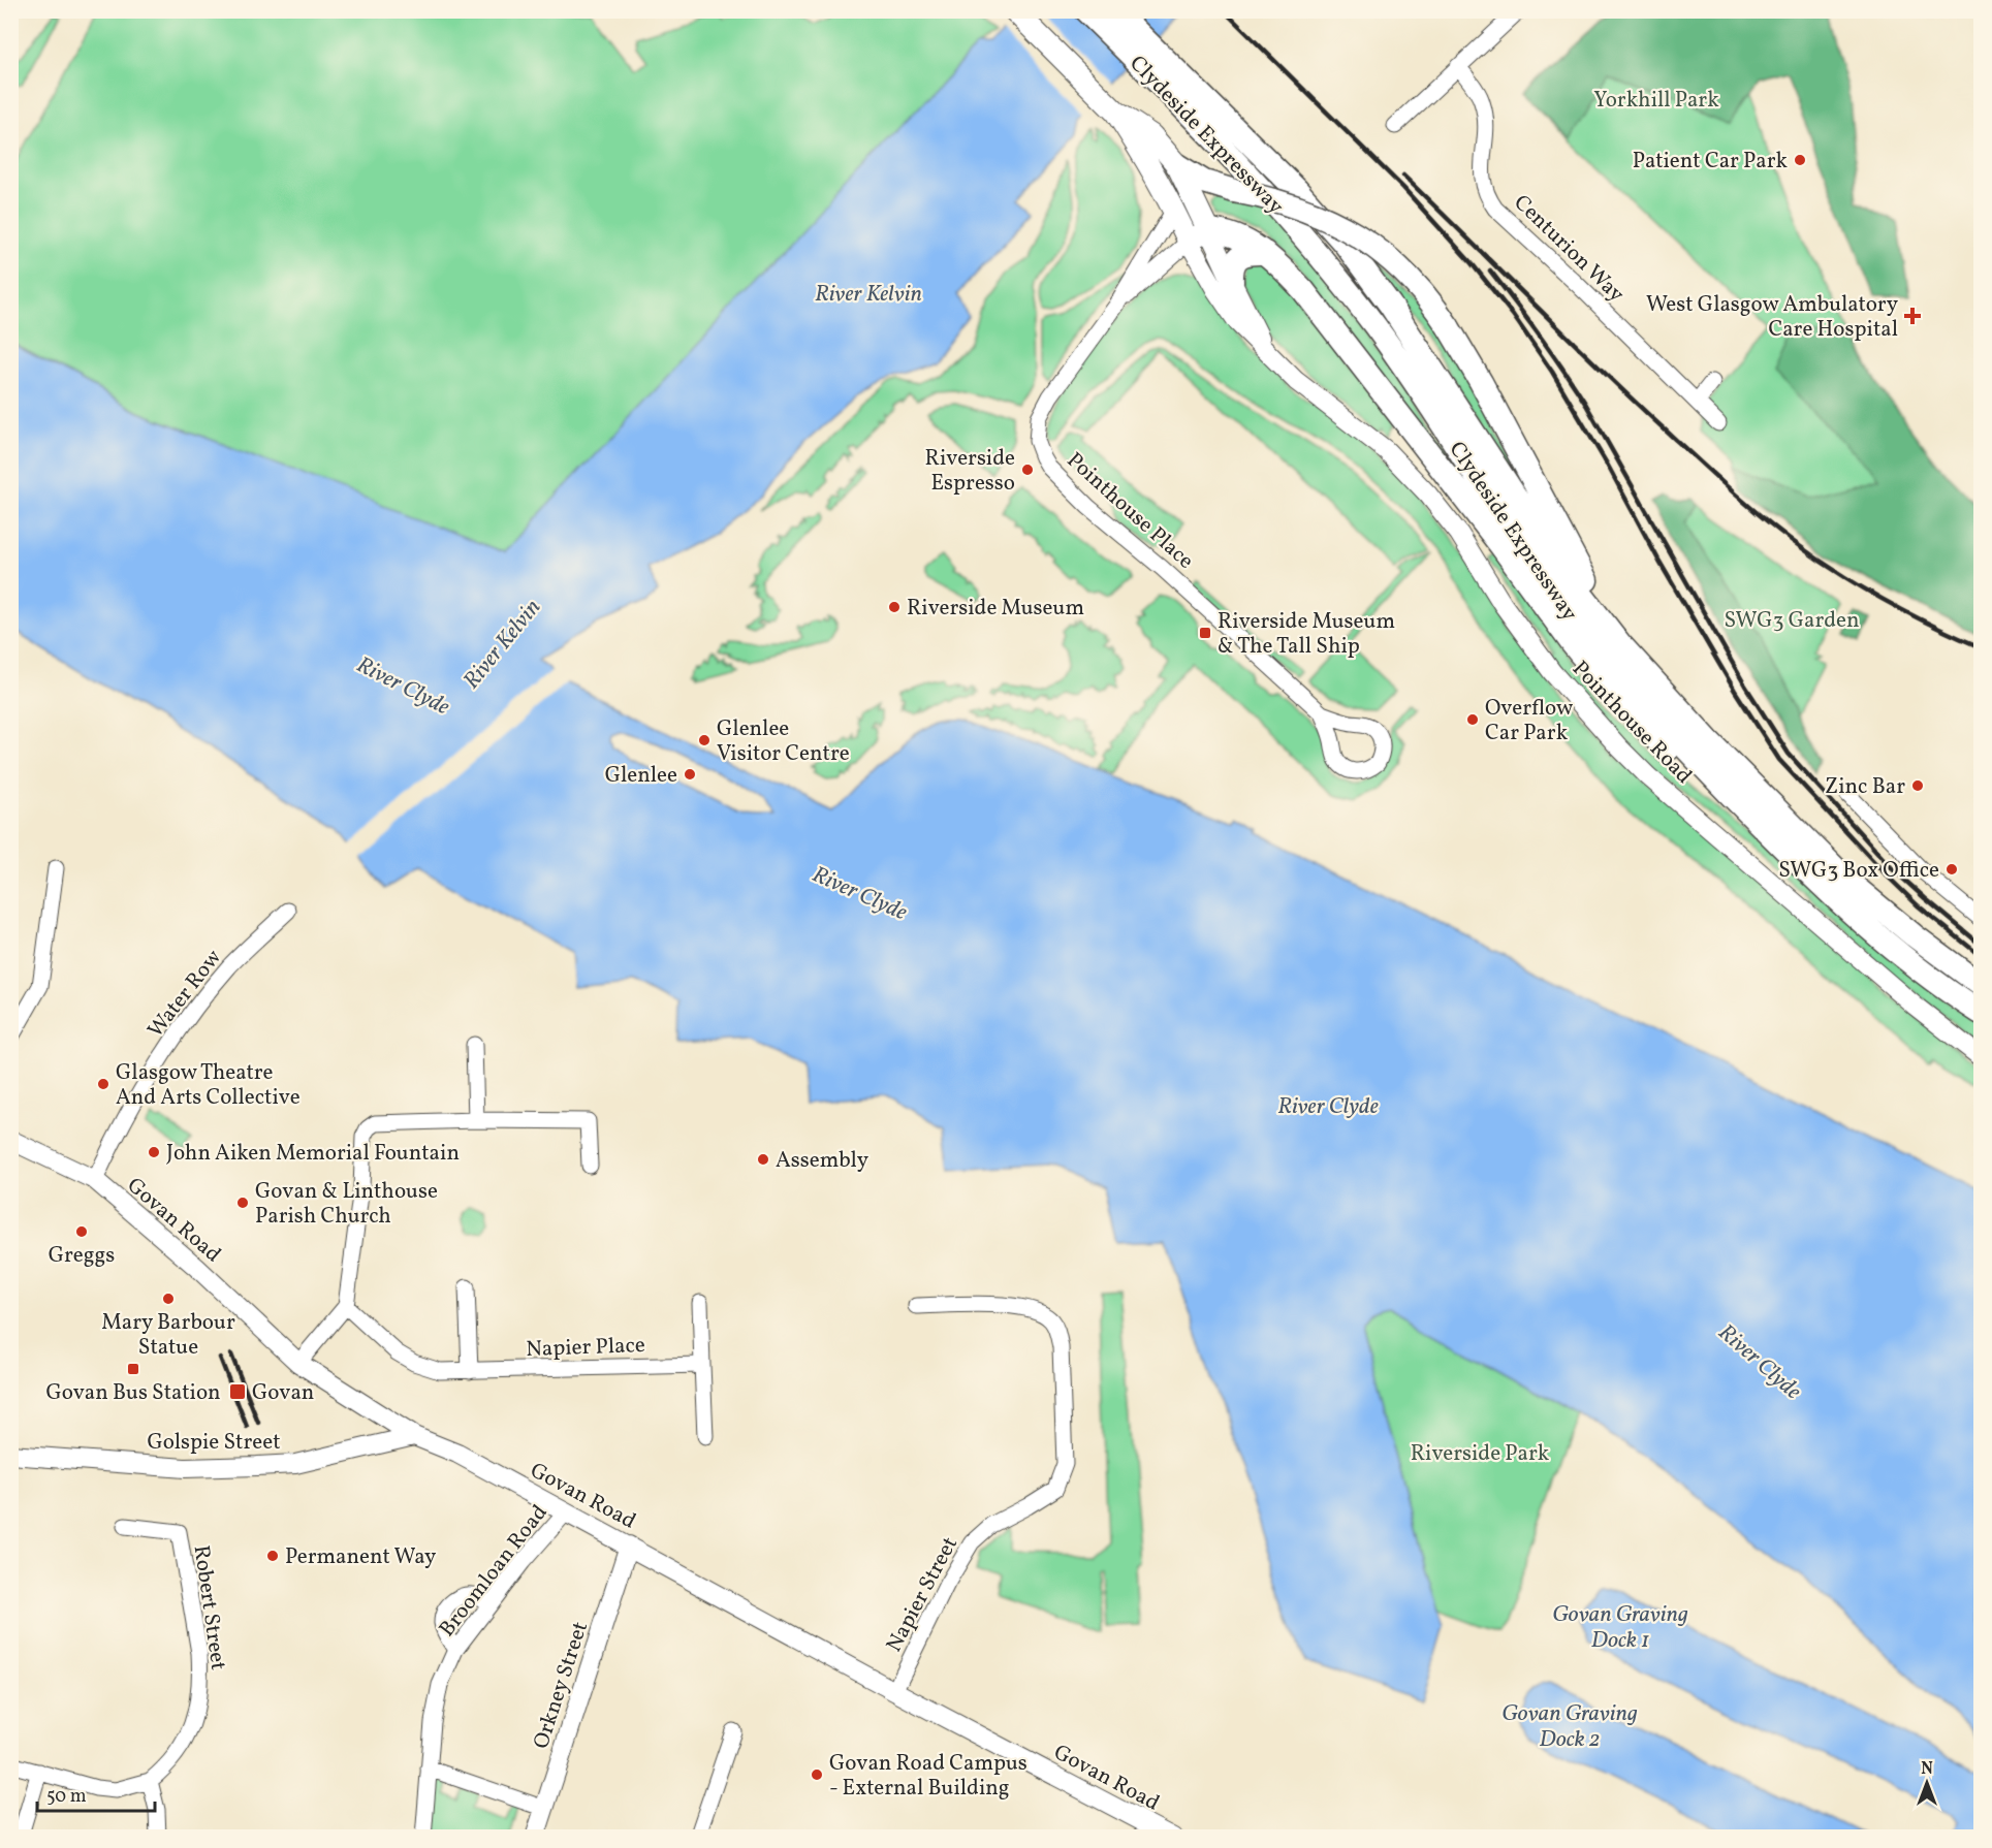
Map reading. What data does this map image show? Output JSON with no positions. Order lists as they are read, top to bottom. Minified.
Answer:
{"streets":{"main road":["Clydeside Expressway"],"street":["Centurion Way","Pointhouse Place","Pointhouse Road","Water Row","Govan Road","Napier Place","Golspie Street","Broomloan Road","Napier Street","Robert Street","Orkney Street"]},"crossings":[["Pointhouse Place","Pointhouse Road"],["Water Row","Govan Road"],["Govan Road","Golspie Street"],["Govan Road","Broomloan Road"],["Govan Road","Napier Street"],["Govan Road","Orkney Street"]],"water":["River Kelvin","River Clyde","Govan Graving Dock 1","Govan Graving Dock 2"],"parks":["Yorkhill Park","SWG3 Garden","Riverside Park"],"places":{"other":["Patient Car Park","Riverside Espresso","Riverside Museum","Overflow Car Park","Glenlee Visitor Centre","Glenlee","Zinc Bar","SWG3 Box Office","Glasgow Theatre And Arts Collective","John Aiken Memorial Fountain","Assembly","Govan & Linthouse Parish Church","Greggs","Mary Barbour Statue","Permanent Way","Govan Road Campus - External Building"],"health":["West Glasgow Ambulatory Care Hospital"],"transit":["Riverside Museum & The Tall Ship","Govan Bus Station","Govan"]},"scale_bar":"50 m","north":"top"}
